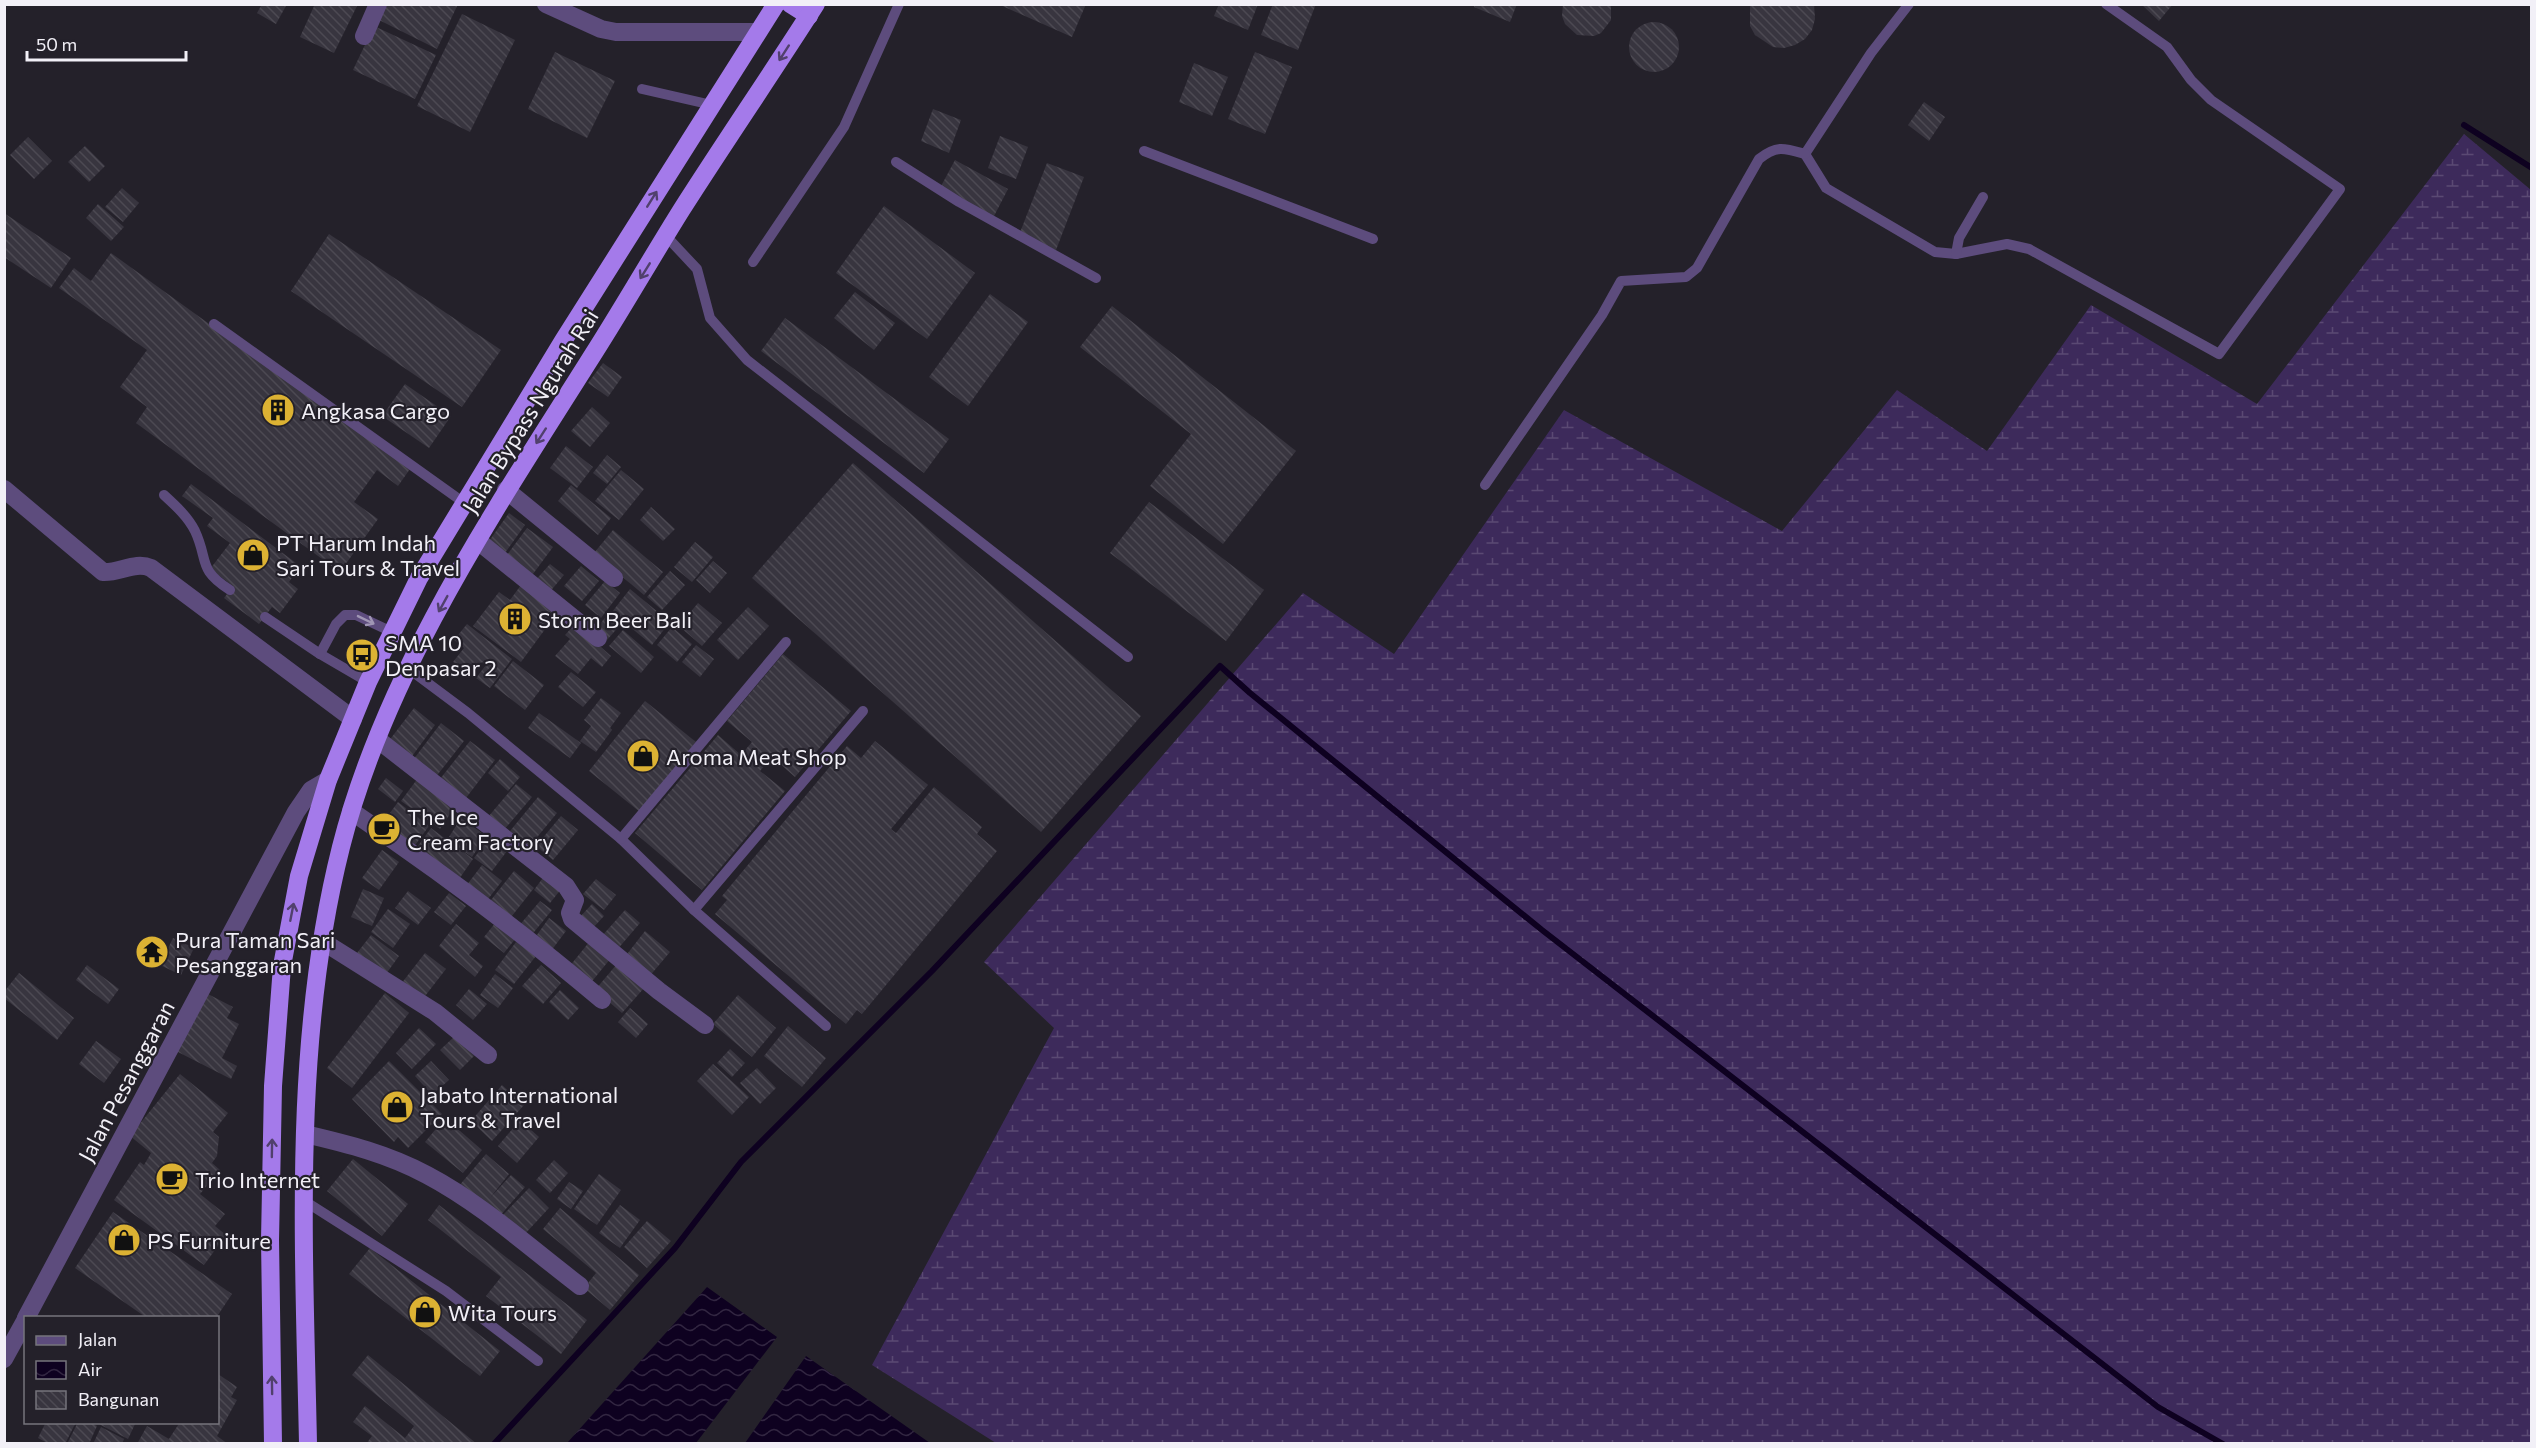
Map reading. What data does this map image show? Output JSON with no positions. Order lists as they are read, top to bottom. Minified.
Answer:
{"streets":{"highway":["Jalan Bypass Ngurah Rai"],"street":["Jalan Pesanggaran"]},"crossings":[["Jalan Bypass Ngurah Rai","Jalan Pesanggaran"]],"places":{"building":["Angkasa Cargo","Storm Beer Bali"],"shop":["PT Harum Indah Sari Tours & Travel","Aroma Meat Shop","Jabato International Tours & Travel","PS Furniture","Wita Tours"],"bus stop":["SMA 10 Denpasar 2"],"cafe":["The Ice Cream Factory","Trio Internet"],"temple":["Pura Taman Sari Pesanggaran"]},"legend":["Jalan","Air","Bangunan"],"scale_bar":"50 m"}
